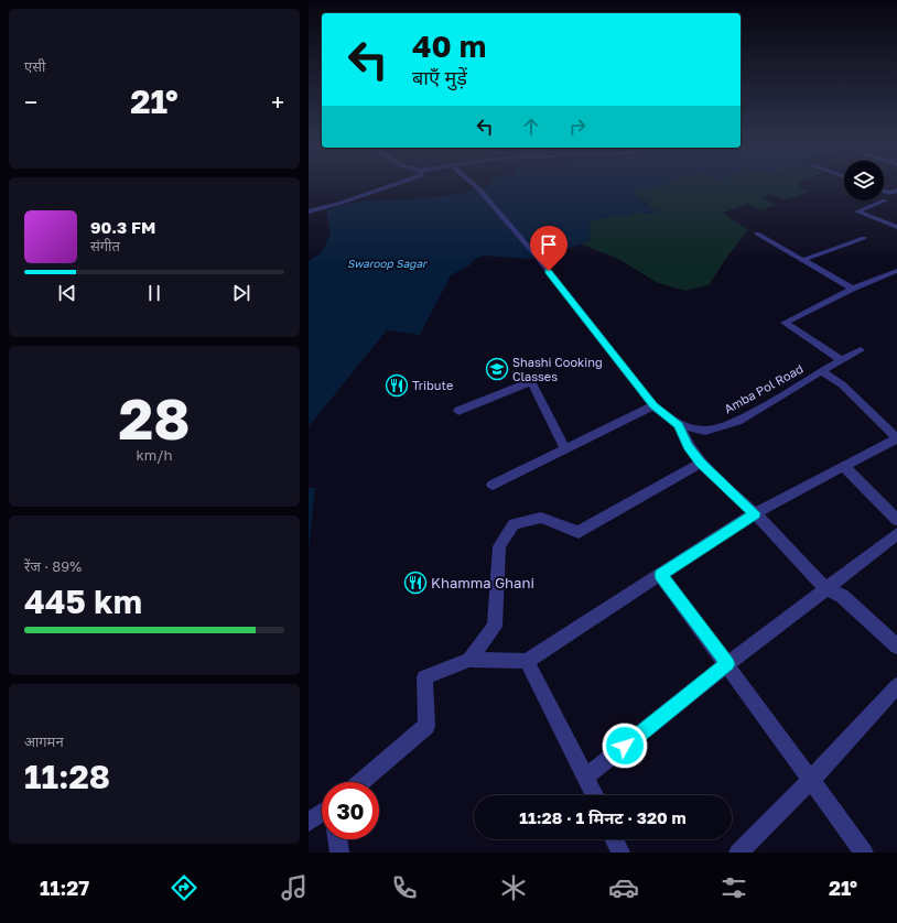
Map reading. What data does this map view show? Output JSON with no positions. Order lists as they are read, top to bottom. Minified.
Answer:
{"streets":{"street":["Amba Pol Road"]},"water":["Swaroop Sagar"],"places":{"school or university":["Shashi Cooking Classes"],"restaurant":["Tribute","Khamma Ghani"]},"page":{"tile":["एसी",["28","km/h"],["रेंज · 89%","445 km"],["आगमन","11:28"]],"turn":["40 m","बाएँ मुड़ें"],"heat":["−","21°","+"],"song":["90.3 FM","संगीत"],"limit":"30","trip":"11:28 · 1 मिनट · 320 m","tabs":["11:27","21°"]}}
